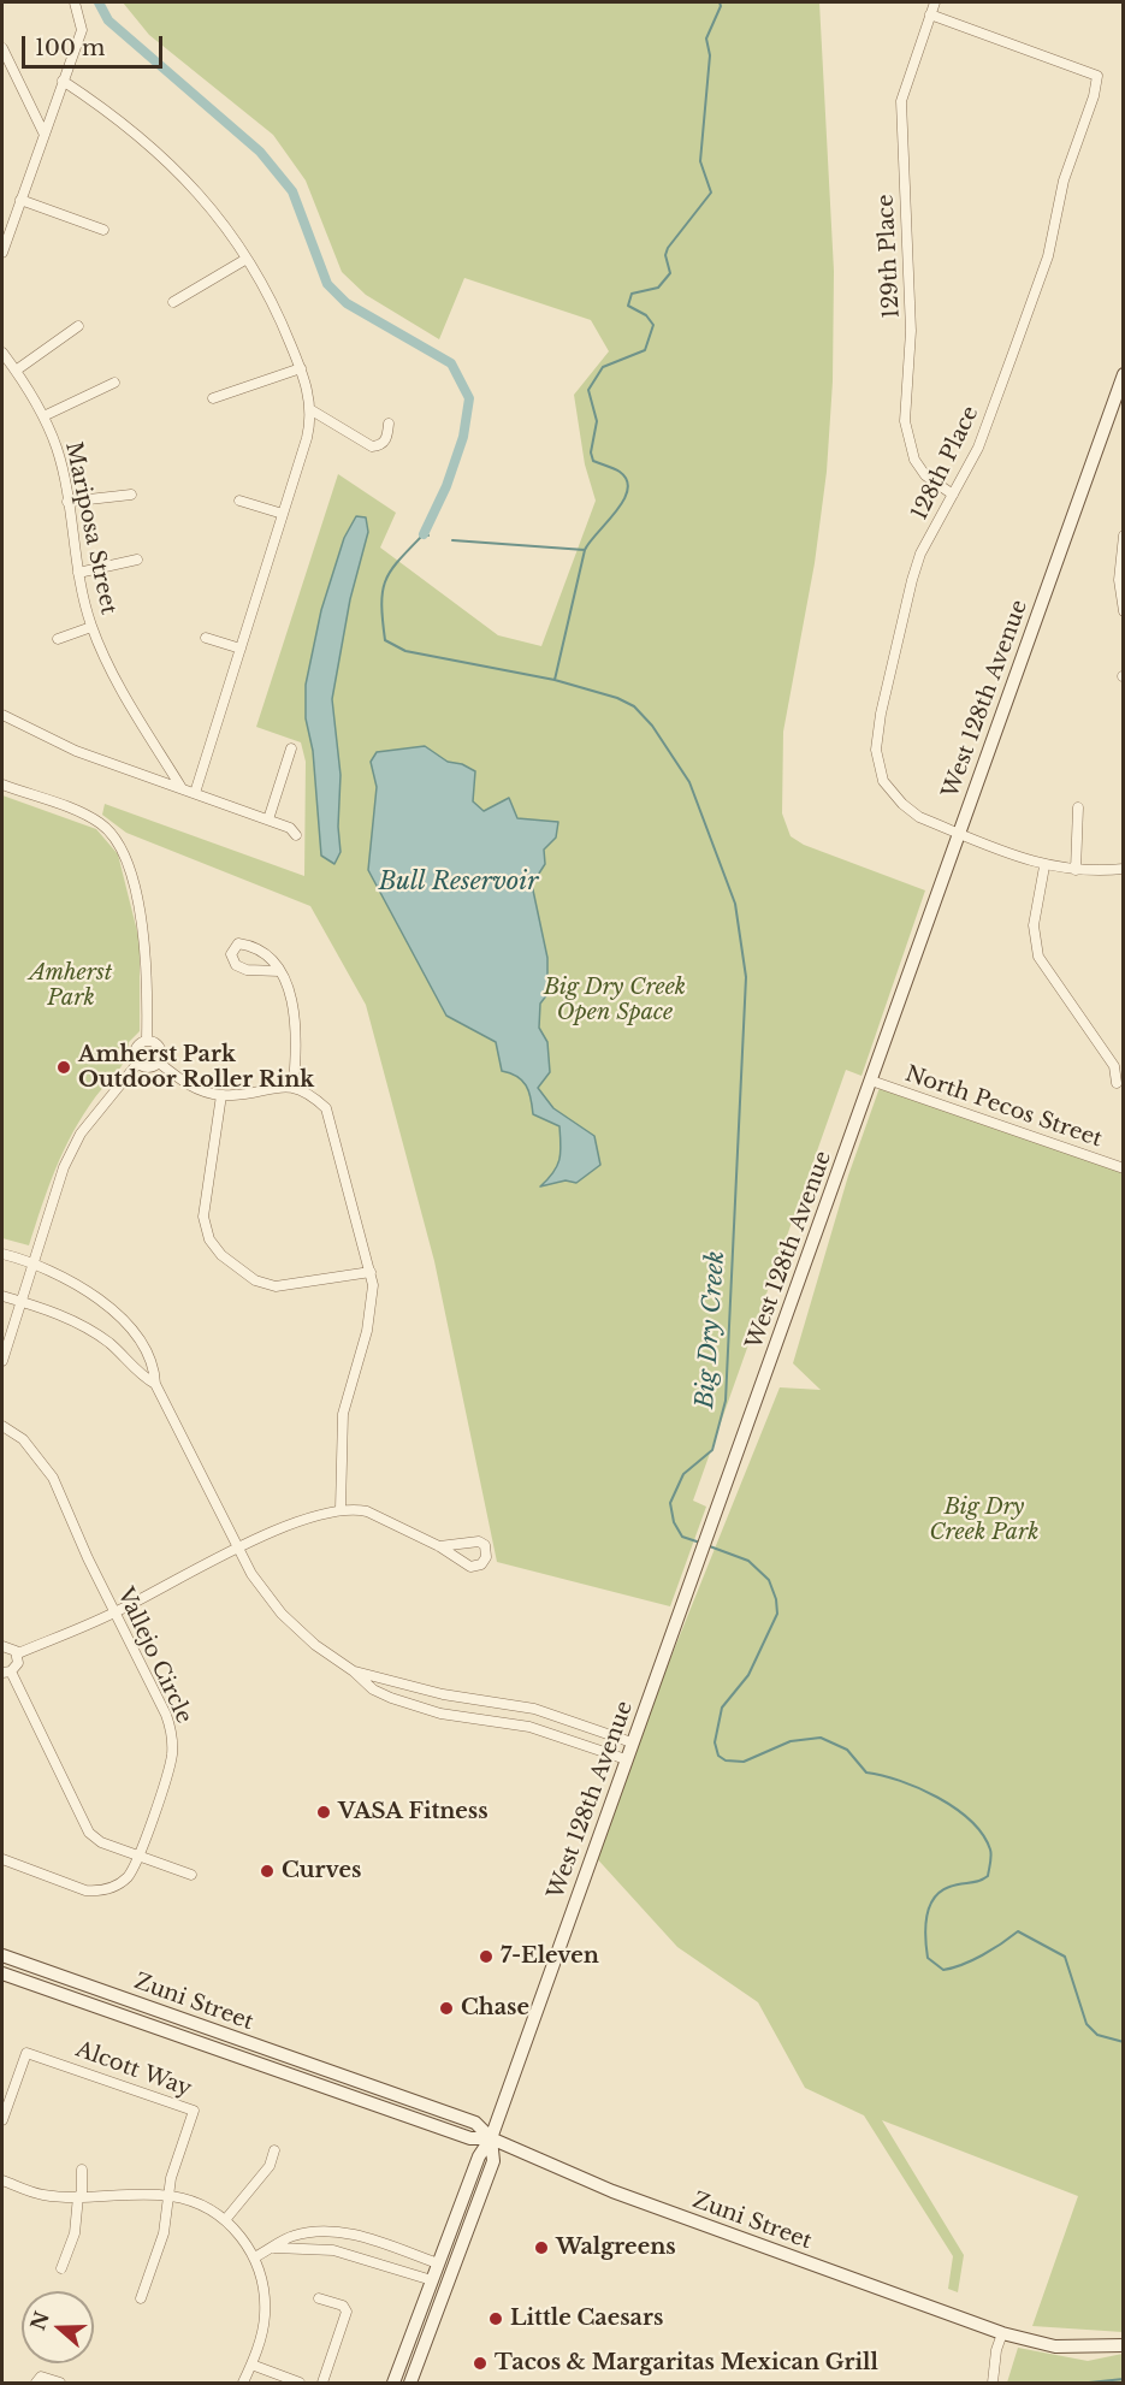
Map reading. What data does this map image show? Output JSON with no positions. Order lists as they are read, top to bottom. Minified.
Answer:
{"streets":{"main road":["West 128th Avenue","Zuni Street"],"street":["129th Place","128th Place","Mariposa Street","North Pecos Street","Vallejo Circle","Alcott Way"]},"crossings":[["129th Place","128th Place"],["128th Place","West 128th Avenue"],["West 128th Avenue","North Pecos Street"],["West 128th Avenue","Zuni Street"]],"water":["Bull Reservoir","Big Dry Creek"],"parks":["Amherst Park","Big Dry Creek Open Space","Big Dry Creek Park"],"places":["Amherst Park Outdoor Roller Rink","VASA Fitness","Curves","7-Eleven","Chase","Walgreens","Little Caesars","Tacos & Margaritas Mexican Grill"],"scale_bar":"100 m","north":"left"}
